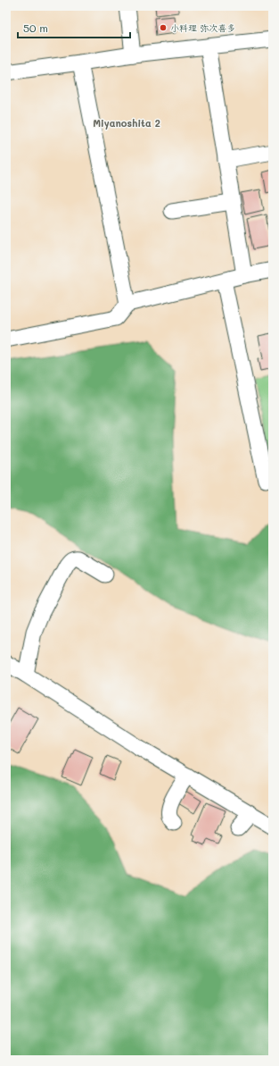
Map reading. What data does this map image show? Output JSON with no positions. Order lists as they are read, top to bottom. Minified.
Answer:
{"districts":["Miyanoshita 2"],"places":["小料理 弥次喜多"],"scale_bar":"50 m"}
